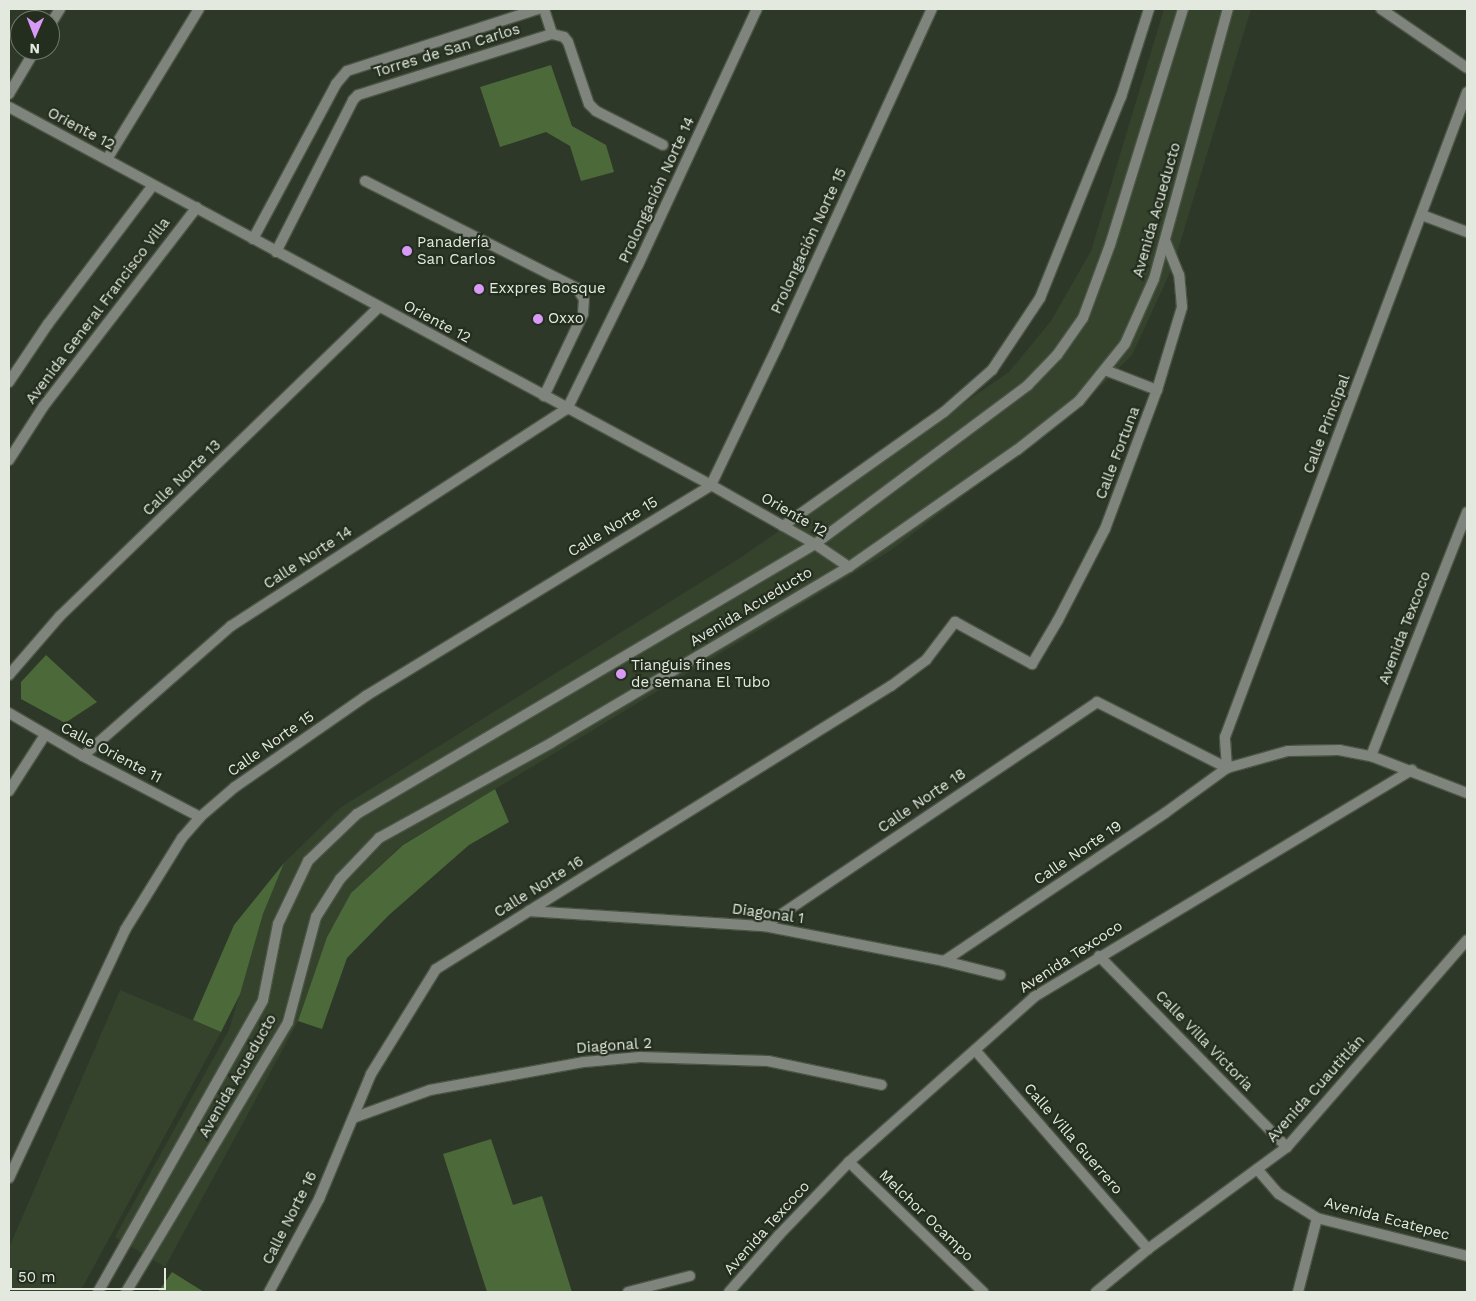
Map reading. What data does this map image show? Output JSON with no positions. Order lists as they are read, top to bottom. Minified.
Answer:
{"streets":{"street":["Torres de San Carlos","Oriente 12","Prolongación Norte 14","Avenida Acueducto","Prolongación Norte 15","Avenida General Francisco Villa","Calle Principal","Calle Fortuna","Calle Norte 13","Calle Norte 15","Calle Norte 14","Avenida Texcoco","Calle Oriente 11","Calle Norte 18","Calle Norte 19","Calle Norte 16","Diagonal 1","Calle Villa Victoria","Diagonal 2","Avenida Cuautitlán","Calle Villa Guerrero","Melchor Ocampo","Avenida Ecatepec"]},"crossings":[["Torres de San Carlos","Oriente 12"],["Oriente 12","Prolongación Norte 14"],["Oriente 12","Avenida Acueducto"],["Oriente 12","Prolongación Norte 15"],["Oriente 12","Avenida General Francisco Villa"],["Oriente 12","Calle Norte 13"],["Oriente 12","Calle Norte 15"],["Oriente 12","Calle Norte 14"],["Prolongación Norte 14","Calle Norte 14"],["Avenida Acueducto","Calle Fortuna"],["Prolongación Norte 15","Calle Norte 15"],["Calle Principal","Calle Norte 18"],["Calle Principal","Calle Norte 19"],["Calle Fortuna","Calle Norte 16"],["Calle Norte 15","Calle Oriente 11"],["Calle Norte 14","Calle Oriente 11"],["Avenida Texcoco","Calle Villa Victoria"],["Avenida Texcoco","Calle Villa Guerrero"],["Avenida Texcoco","Melchor Ocampo"],["Calle Norte 18","Calle Norte 19"],["Calle Norte 18","Diagonal 1"],["Calle Norte 19","Diagonal 1"],["Calle Norte 16","Diagonal 1"],["Calle Norte 16","Diagonal 2"],["Calle Villa Victoria","Avenida Cuautitlán"],["Avenida Cuautitlán","Calle Villa Guerrero"],["Avenida Cuautitlán","Avenida Ecatepec"]],"places":["Panadería San Carlos","Exxpres Bosque","Oxxo","Tianguis fines de semana El Tubo"],"scale_bar":"50 m","north":"bottom"}
